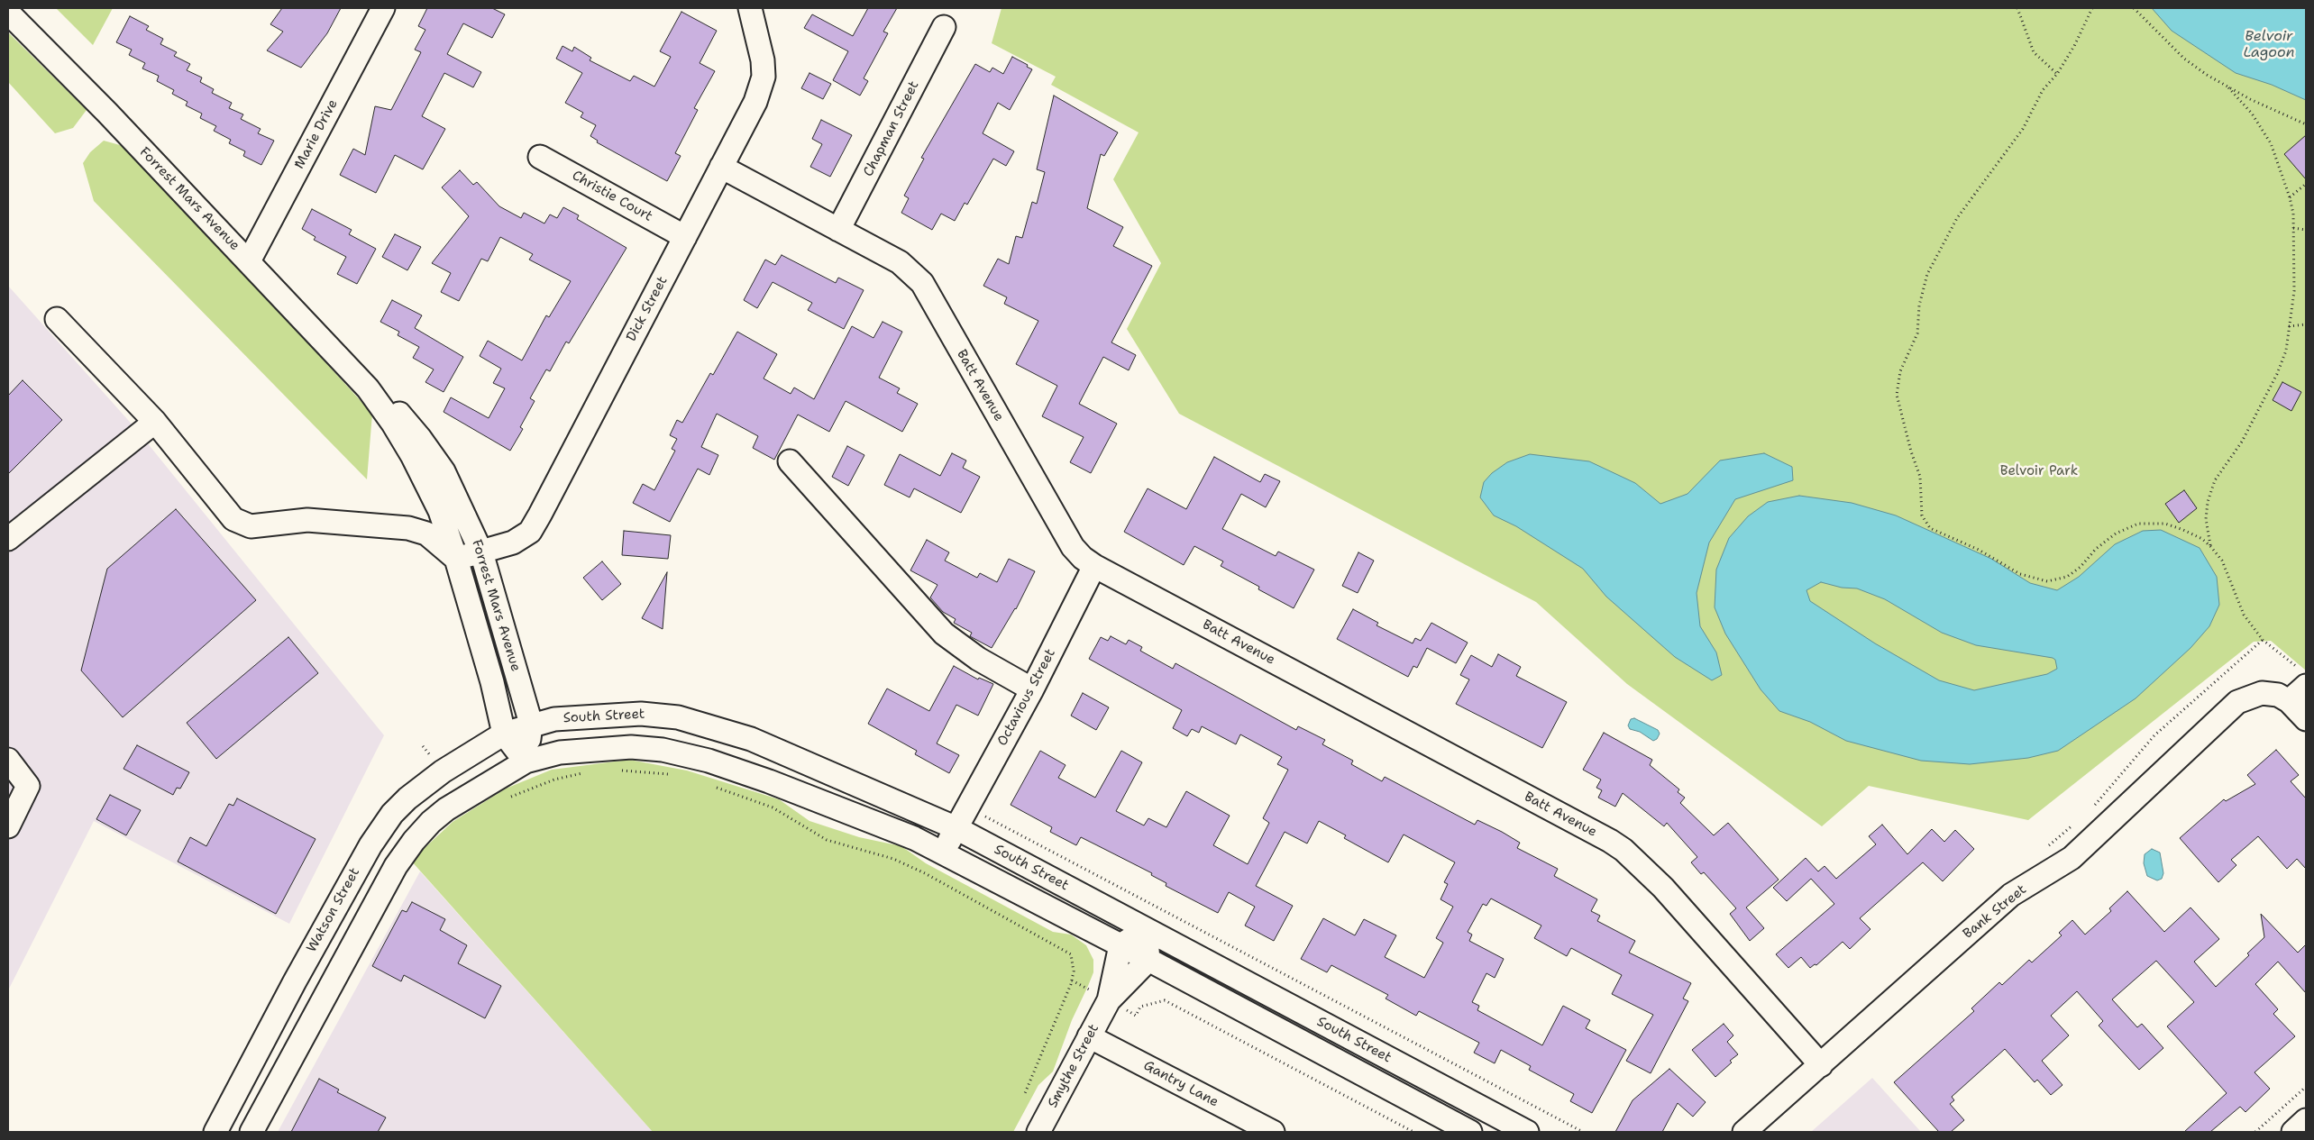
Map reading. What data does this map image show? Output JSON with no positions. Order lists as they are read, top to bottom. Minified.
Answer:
{"streets":{"street":["Chapman Street","Marie Drive","Christie Court","Forrest Mars Avenue","Dick Street","Batt Avenue","Octavious Street","South Street","Watson Street","Bank Street","Smythe Street","Gantry Lane"]},"crossings":[["Chapman Street","Batt Avenue"],["Marie Drive","Forrest Mars Avenue"],["Christie Court","Dick Street"],["Forrest Mars Avenue","Dick Street"],["Forrest Mars Avenue","South Street"],["Forrest Mars Avenue","Watson Street"],["Dick Street","Batt Avenue"],["Batt Avenue","Octavious Street"],["Batt Avenue","Bank Street"],["Octavious Street","South Street"],["South Street","Watson Street"],["South Street","Smythe Street"],["Smythe Street","Gantry Lane"]],"water":["Belvoir Lagoon"],"parks":["Belvoir Park"]}
